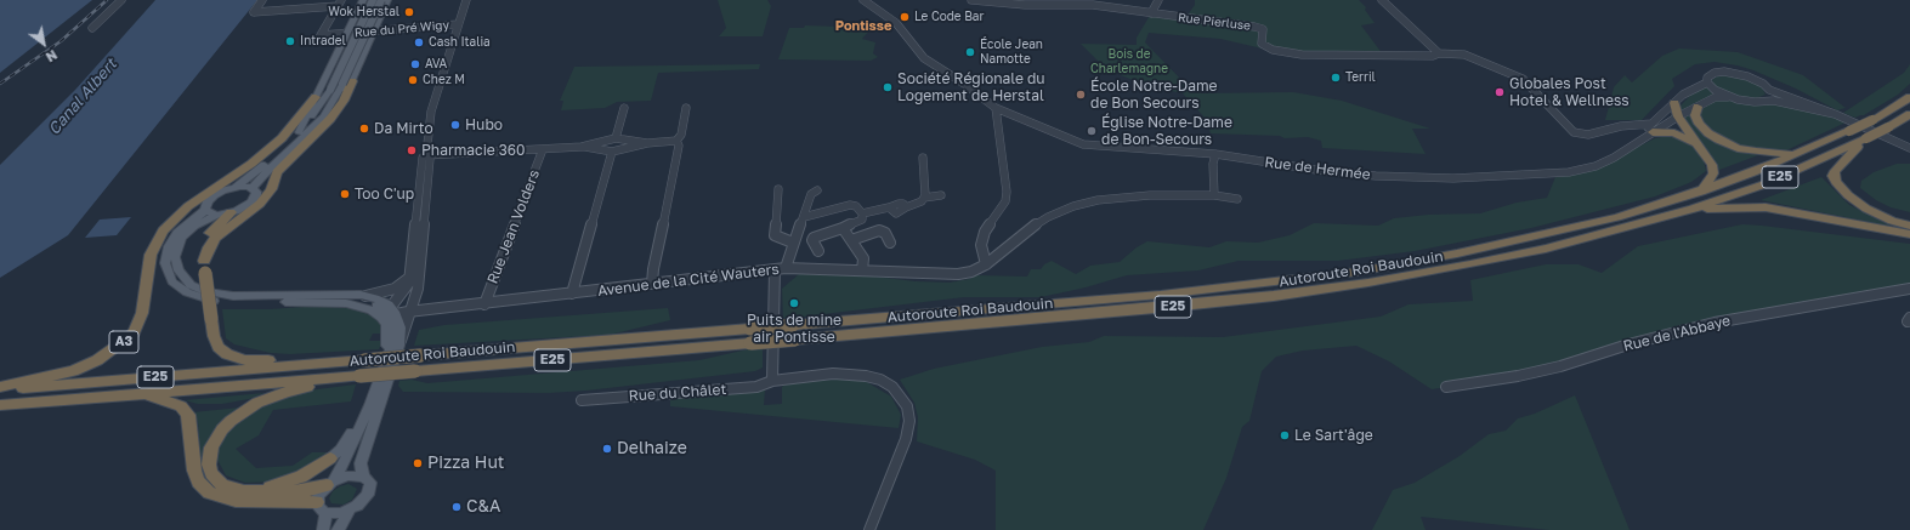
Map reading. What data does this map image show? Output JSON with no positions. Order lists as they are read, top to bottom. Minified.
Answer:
{"streets":{"highway":["E25","Autoroute Roi Baudouin","A3"],"street":["Rue Pierluse","Rue du Pré Wigy","Rue de Hermée","Rue Jean Volders","Avenue de la Cité Wauters","Rue de l'Abbaye","Rue du Châlet"]},"crossings":[["Rue Jean Volders","Avenue de la Cité Wauters"],["Autoroute Roi Baudouin","A3"]],"districts":["Pontisse"],"water":["Canal Albert"],"parks":["Bois de Charlemagne"],"places":["Wok Herstal","Le Code Bar","Intradel","Cash Italia","École Jean Namotte","AVA","Terril","Chez M","Société Régionale du Logement de Herstal","Globales Post Hotel & Wellness","École Notre-Dame de Bon Secours","Hubo","Da Mirto","Église Notre-Dame de Bon-Secours","Pharmacie 360","Too C'up","Puits de mine air Pontisse","Le Sart'âge","Delhaize","Pizza Hut","C&A"],"north":"bottom right"}
